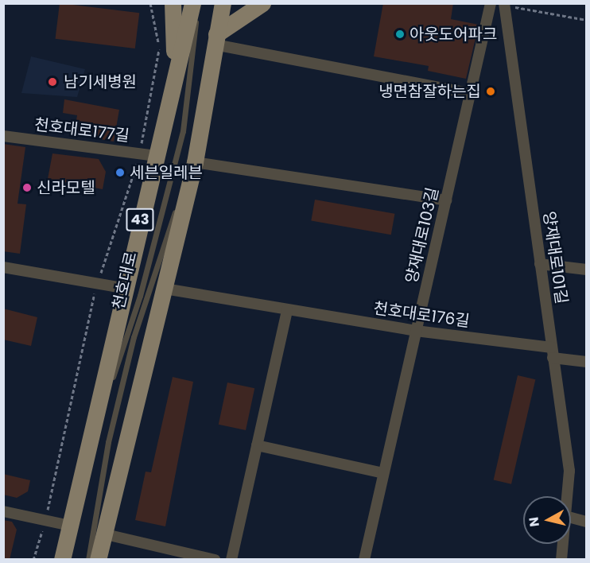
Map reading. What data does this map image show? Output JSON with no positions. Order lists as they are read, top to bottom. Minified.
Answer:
{"streets":{"main road":["43","천호대로"],"street":["천호대로177길","양재대로103길","양재대로101길","천호대로176길"]},"crossings":[["천호대로177길","천호대로"],["양재대로103길","천호대로176길"],["양재대로101길","천호대로176길"]],"places":["아웃도어파크","남기세병원","냉면참잘하는집","세븐일레븐","신라모텔"],"north":"left"}
